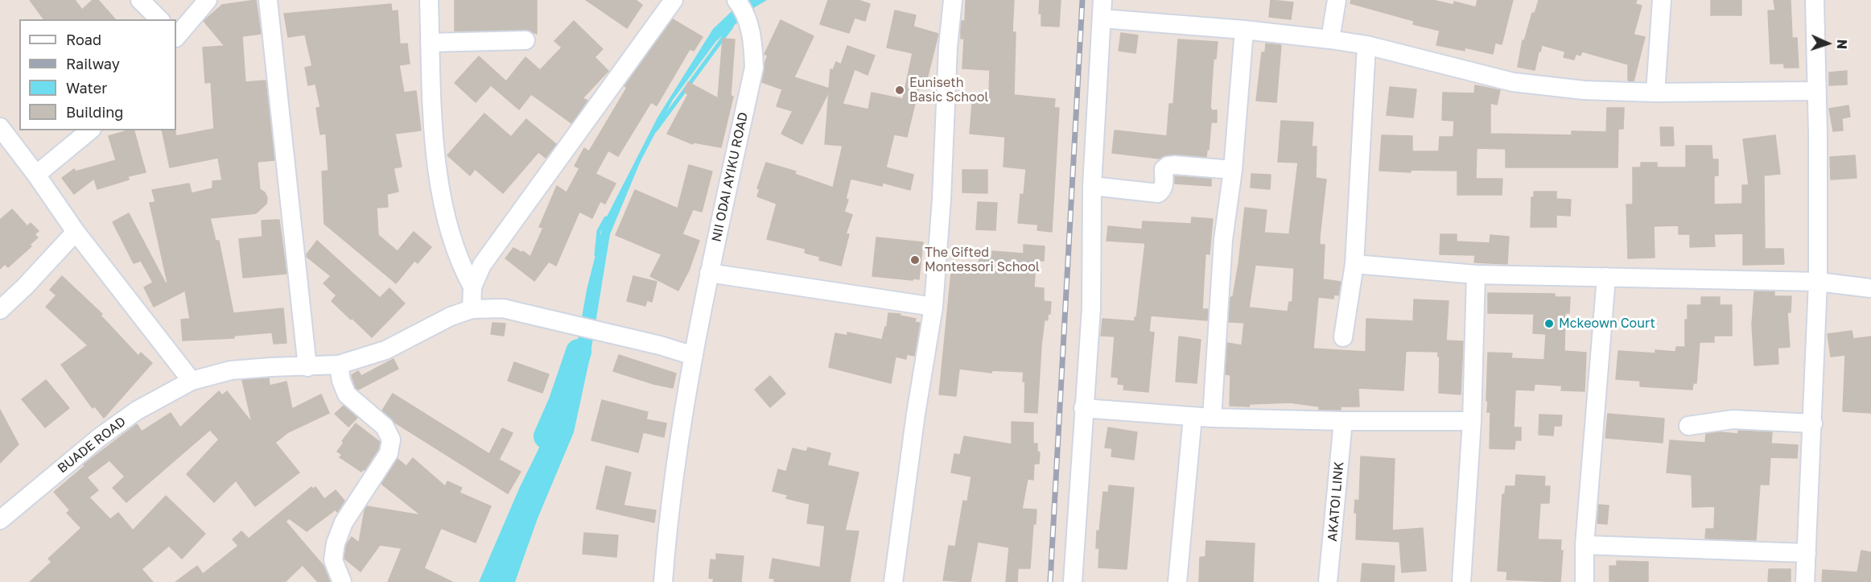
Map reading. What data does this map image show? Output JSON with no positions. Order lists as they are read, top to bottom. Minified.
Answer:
{"streets":{"street":["NII ODAI AYIKU ROAD","BUADE ROAD","AKATOI LINK"]},"places":["Euniseth Basic School","The Gifted Montessori School","Mckeown Court"],"legend":["Road","Railway","Water","Building"],"north":"right"}
